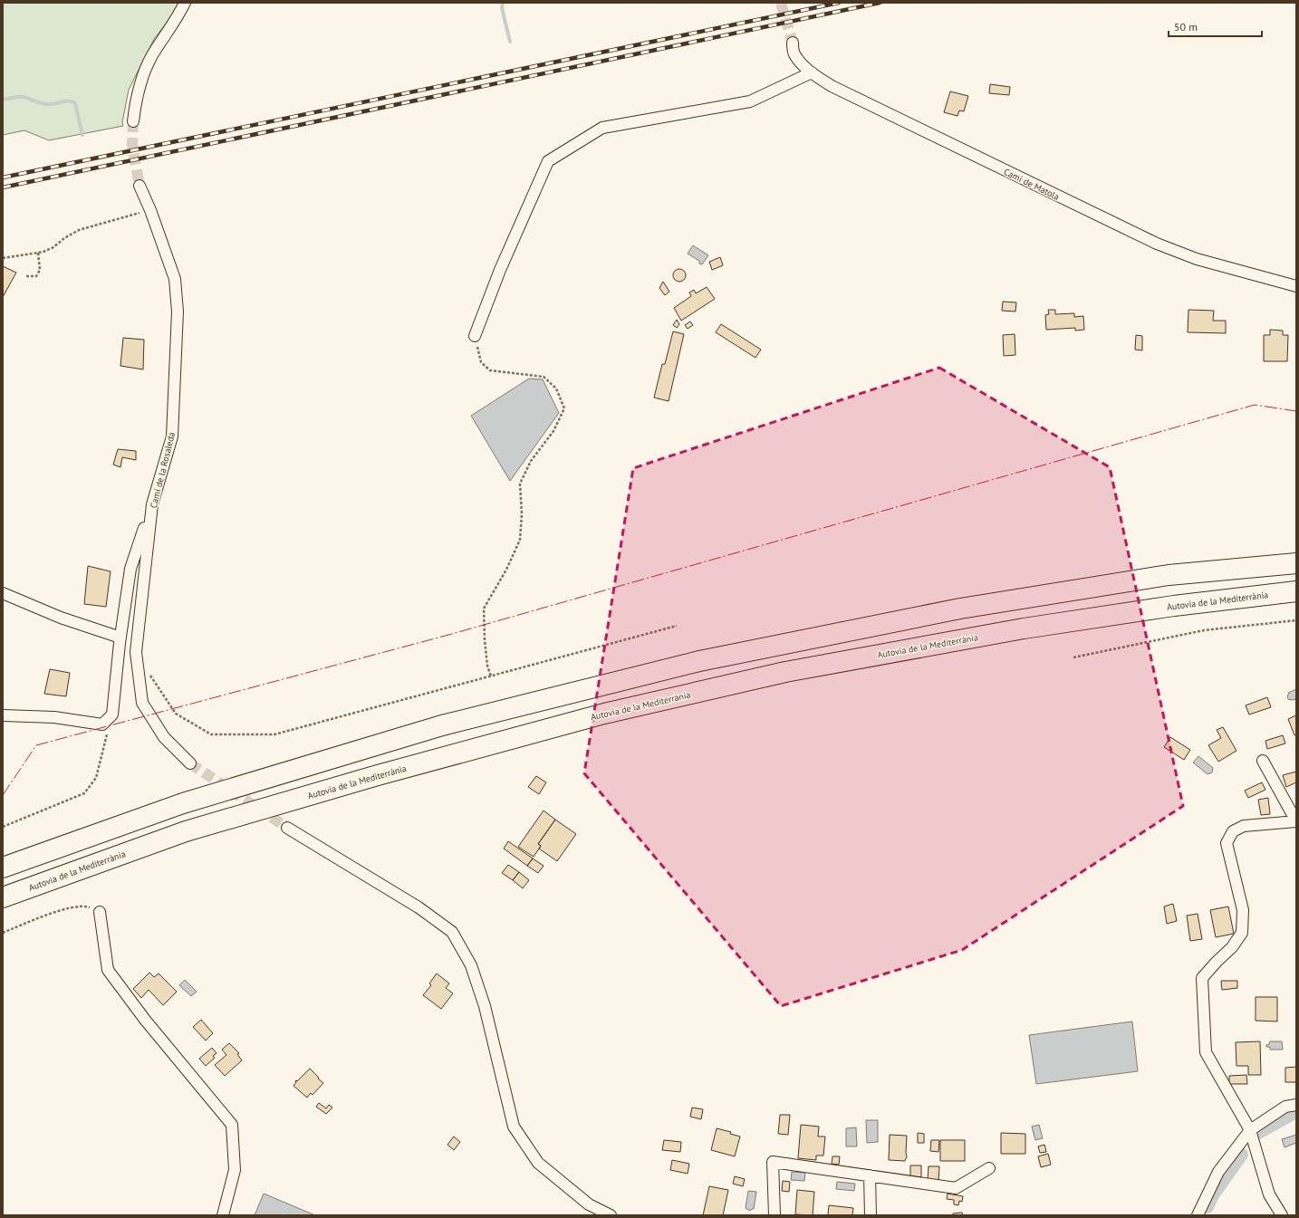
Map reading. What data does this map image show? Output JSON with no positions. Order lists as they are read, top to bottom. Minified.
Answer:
{"streets":{"highway":["Autovia de la Mediterrània"],"street":["Camí de Matola","Camí de la Rosaleda"]},"scale_bar":"50 m"}
